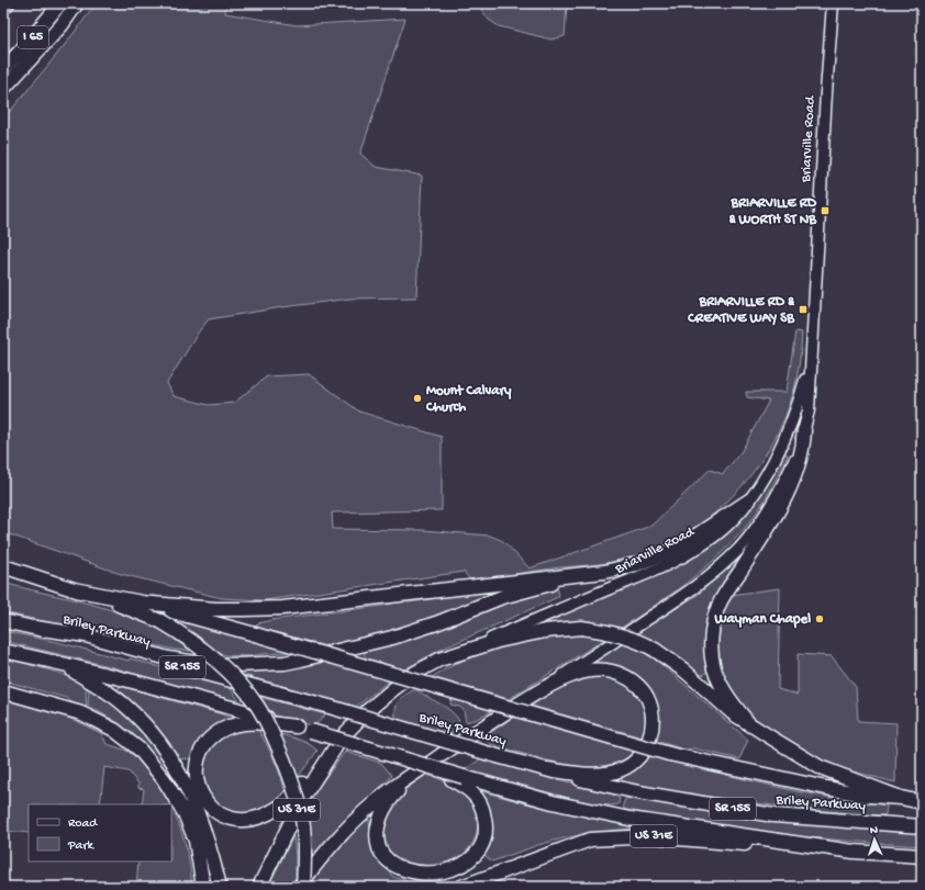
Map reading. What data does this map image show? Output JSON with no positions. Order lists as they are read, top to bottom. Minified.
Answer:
{"streets":{"highway":["I 65","Briley Parkway","SR 155","US 31E"],"main road":["Briarville Road"]},"crossings":[["Briarville Road","US 31E"],["SR 155","US 31E"]],"places":{"transit":["BRIARVILLE RD & WORTH ST NB","BRIARVILLE RD & CREATIVE WAY SB"],"other":["Mount Calvary Church","Wayman Chapel"]},"legend":["Road","Park"],"north":"top"}
